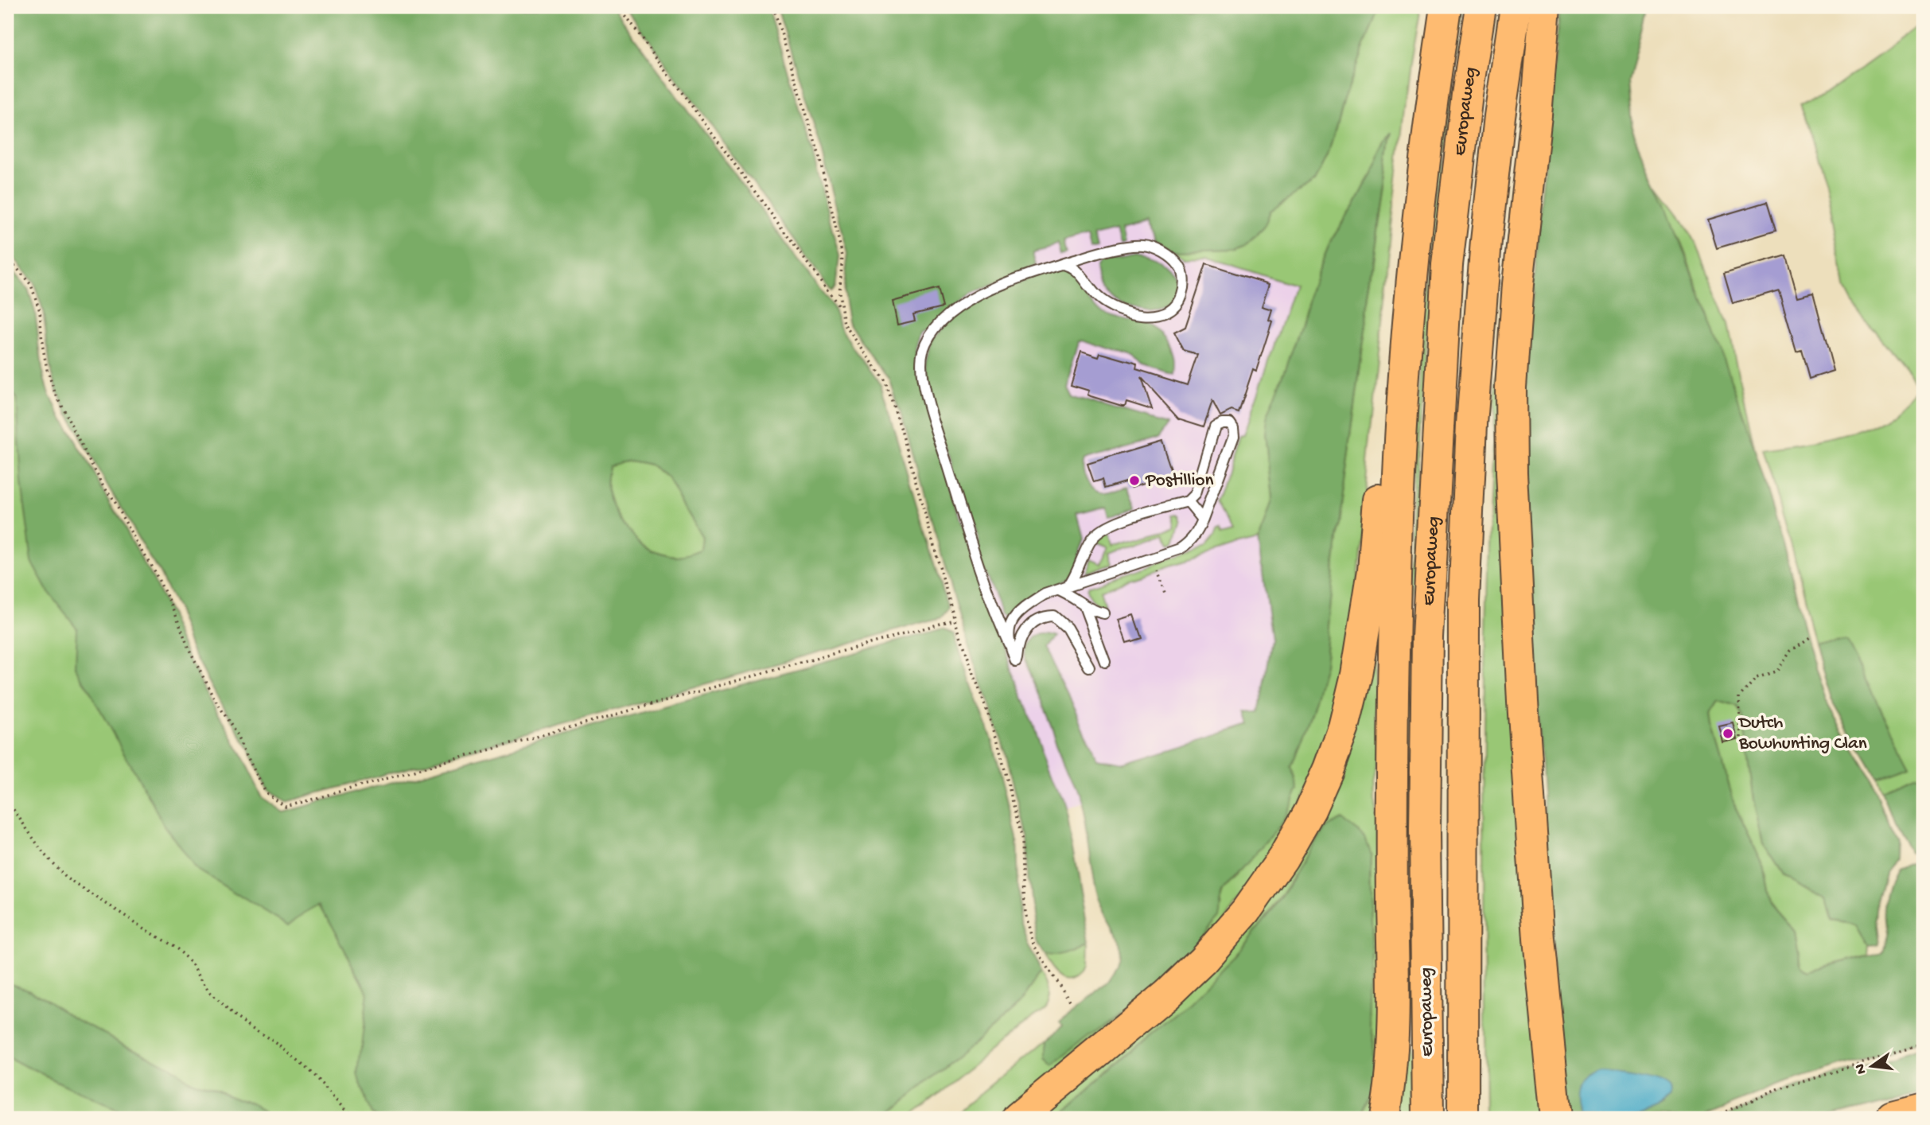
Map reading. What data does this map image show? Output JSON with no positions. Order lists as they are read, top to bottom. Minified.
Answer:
{"streets":{"main road":["Europaweg"]},"places":["Postillion","Dutch Bowhunting Clan"],"north":"left"}
